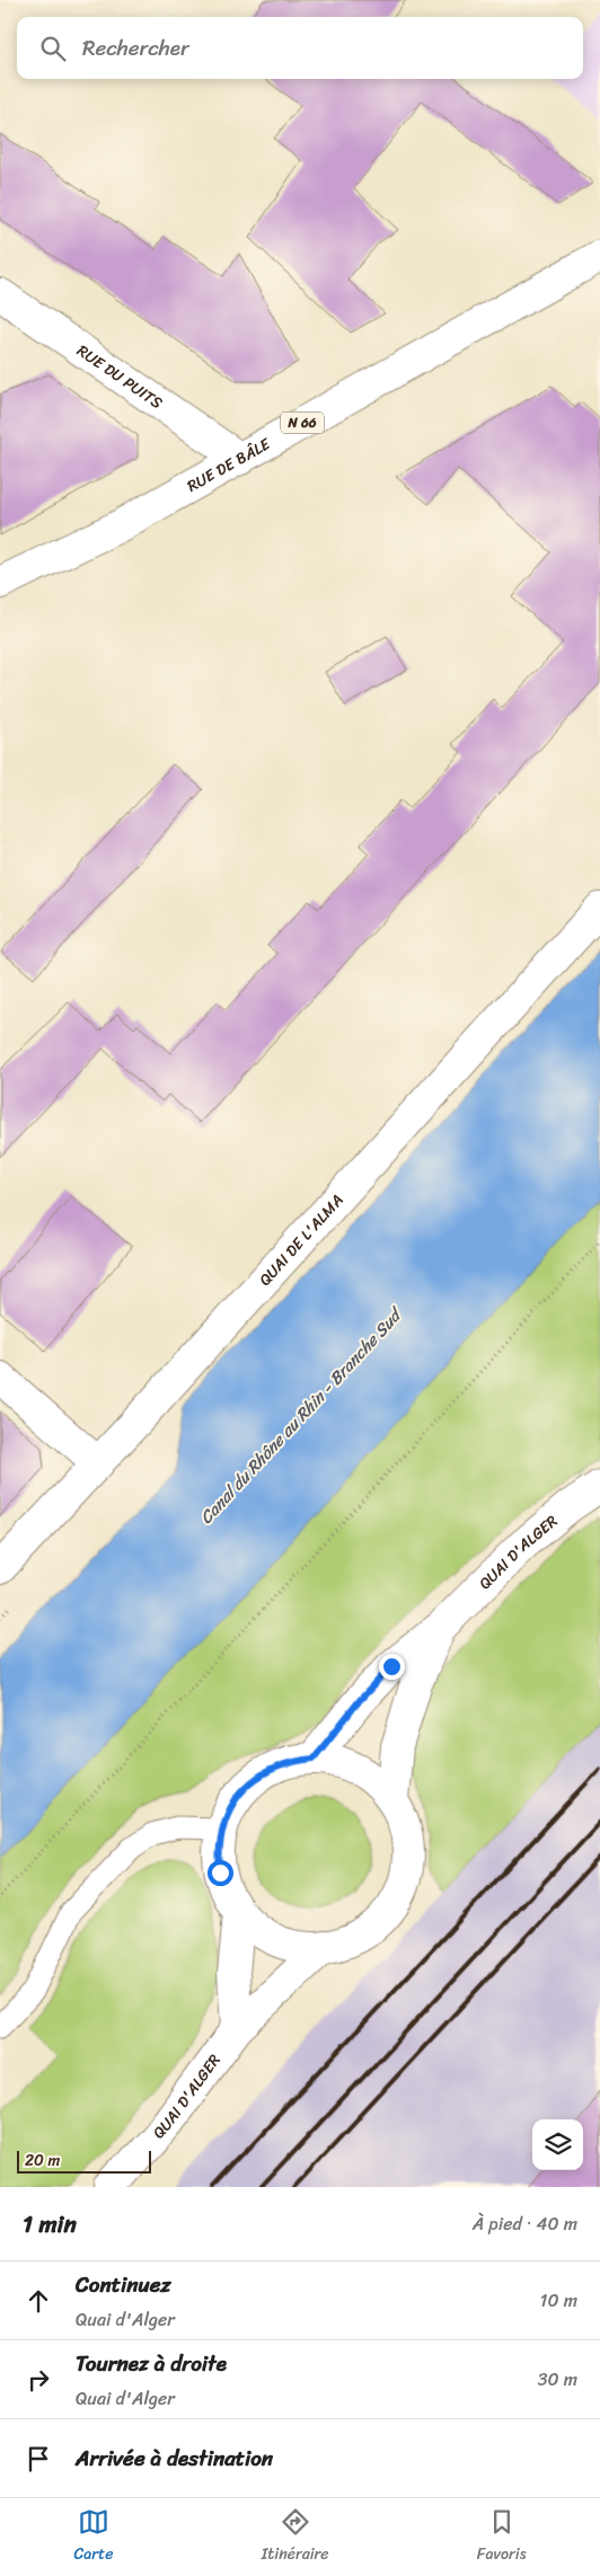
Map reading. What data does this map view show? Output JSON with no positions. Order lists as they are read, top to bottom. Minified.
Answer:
{"streets":{"main road":["RUE DU PUITS","N 66","RUE DE BÂLE","QUAI DE L'ALMA","QUAI D'ALGER"]},"crossings":[["RUE DU PUITS","RUE DE BÂLE"]],"water":["Canal du Rhône au Rhin - Branche Sud"],"scale_bar":"20 m","page":{"search":"Rechercher","scale":"20 m","heading":["1 min","À pied · 40 m"],"list":[["Continuez","Quai d'Alger","10 m"],["Tournez à droite","Quai d'Alger","30 m"],"Arrivée à destination"],"nav":["Carte","Itinéraire","Favoris"]}}
